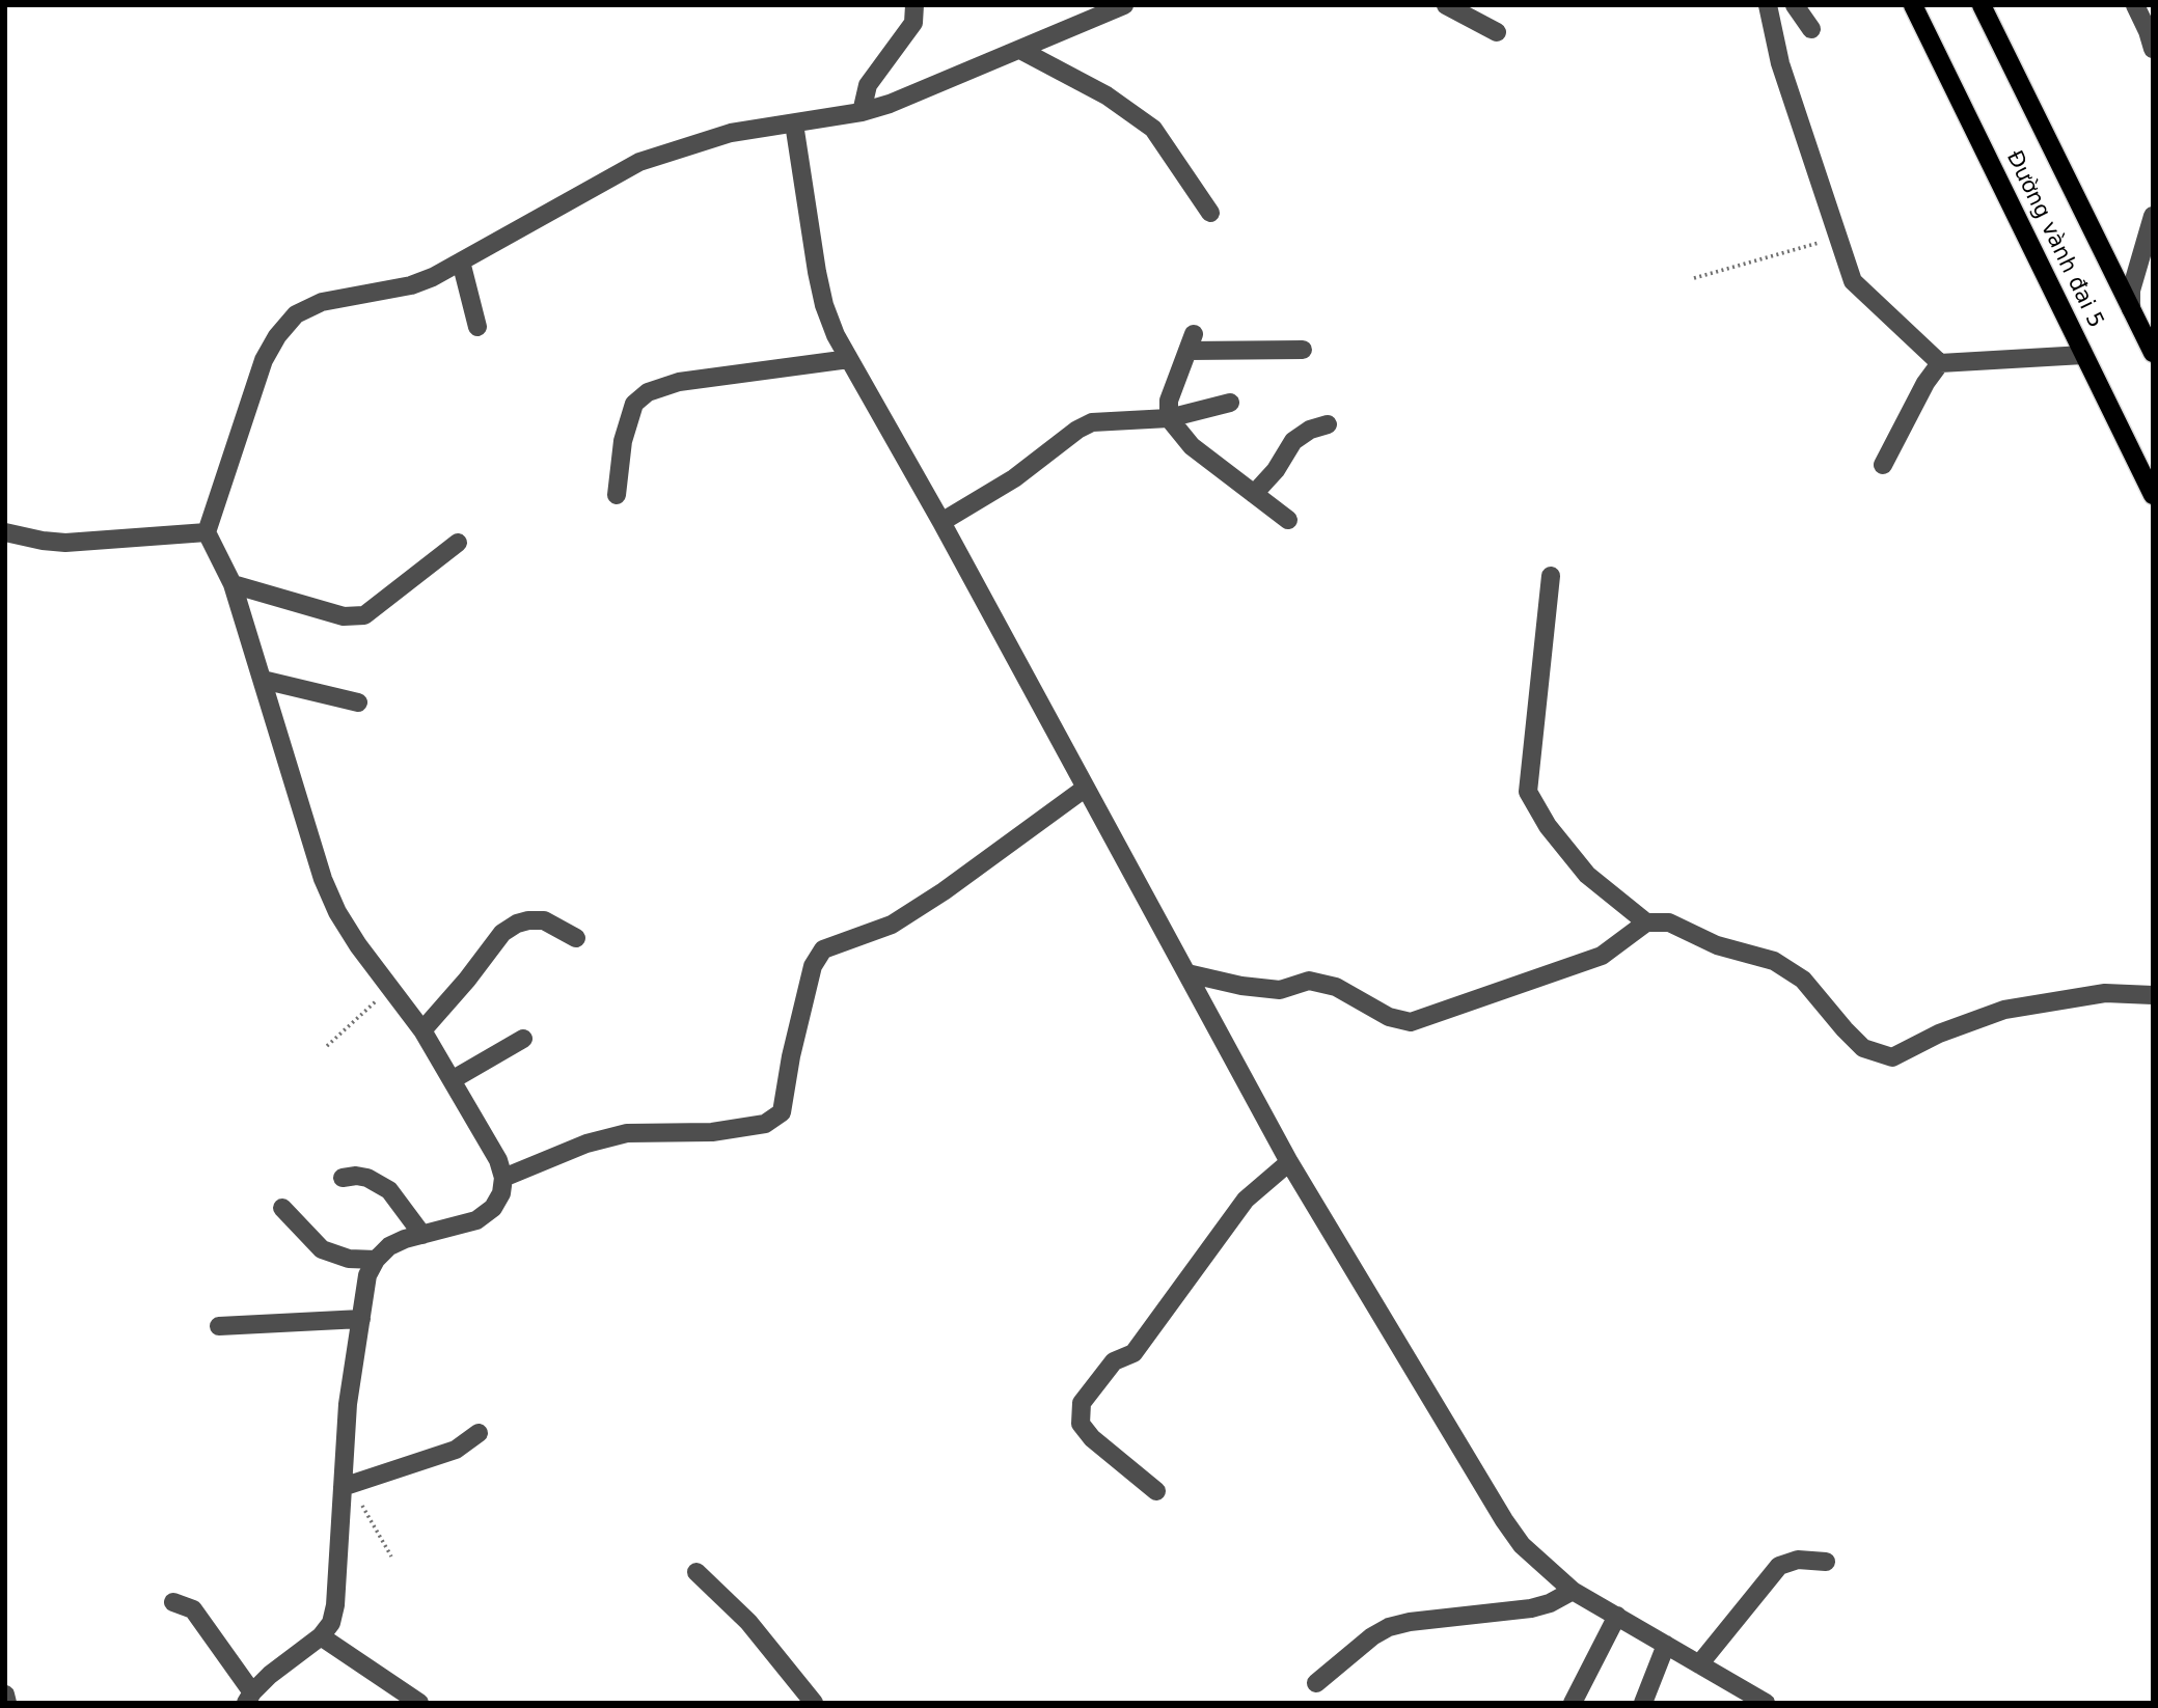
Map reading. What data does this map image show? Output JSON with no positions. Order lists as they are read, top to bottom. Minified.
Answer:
{"streets":{"main road":["Đường vành đai 5"]}}
